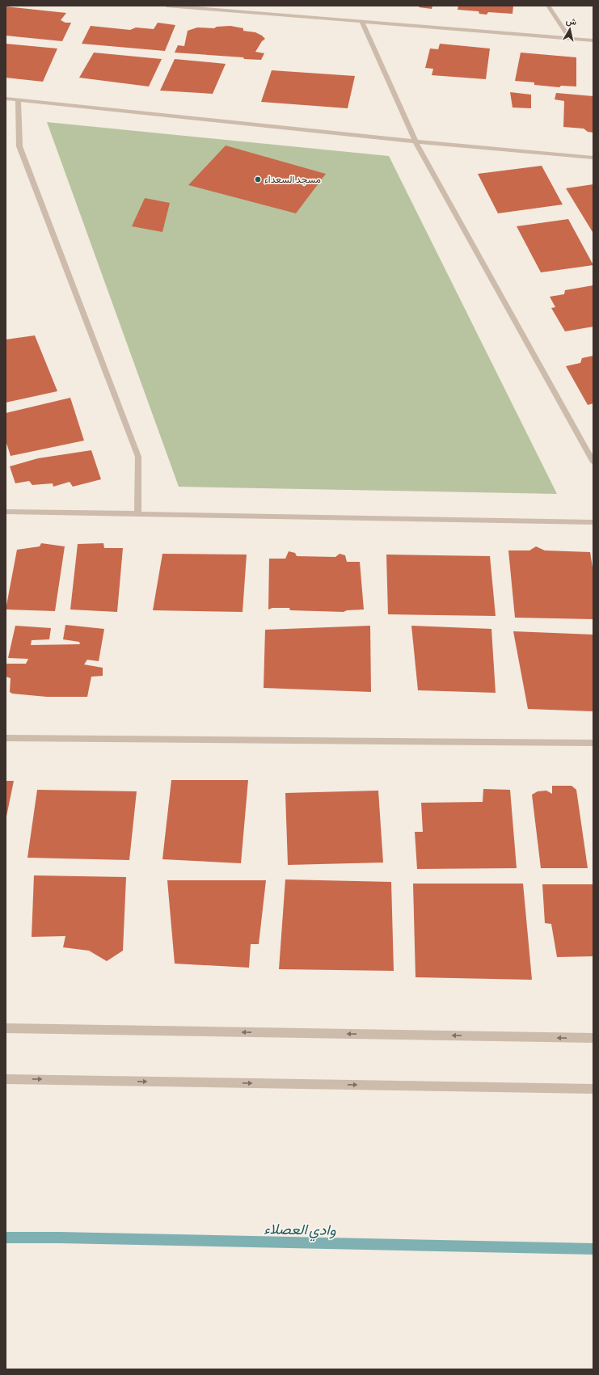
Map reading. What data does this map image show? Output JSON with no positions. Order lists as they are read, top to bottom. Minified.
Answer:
{"water":["وادي العصلاء"],"places":["مسجد السعداء"],"north":"top"}
